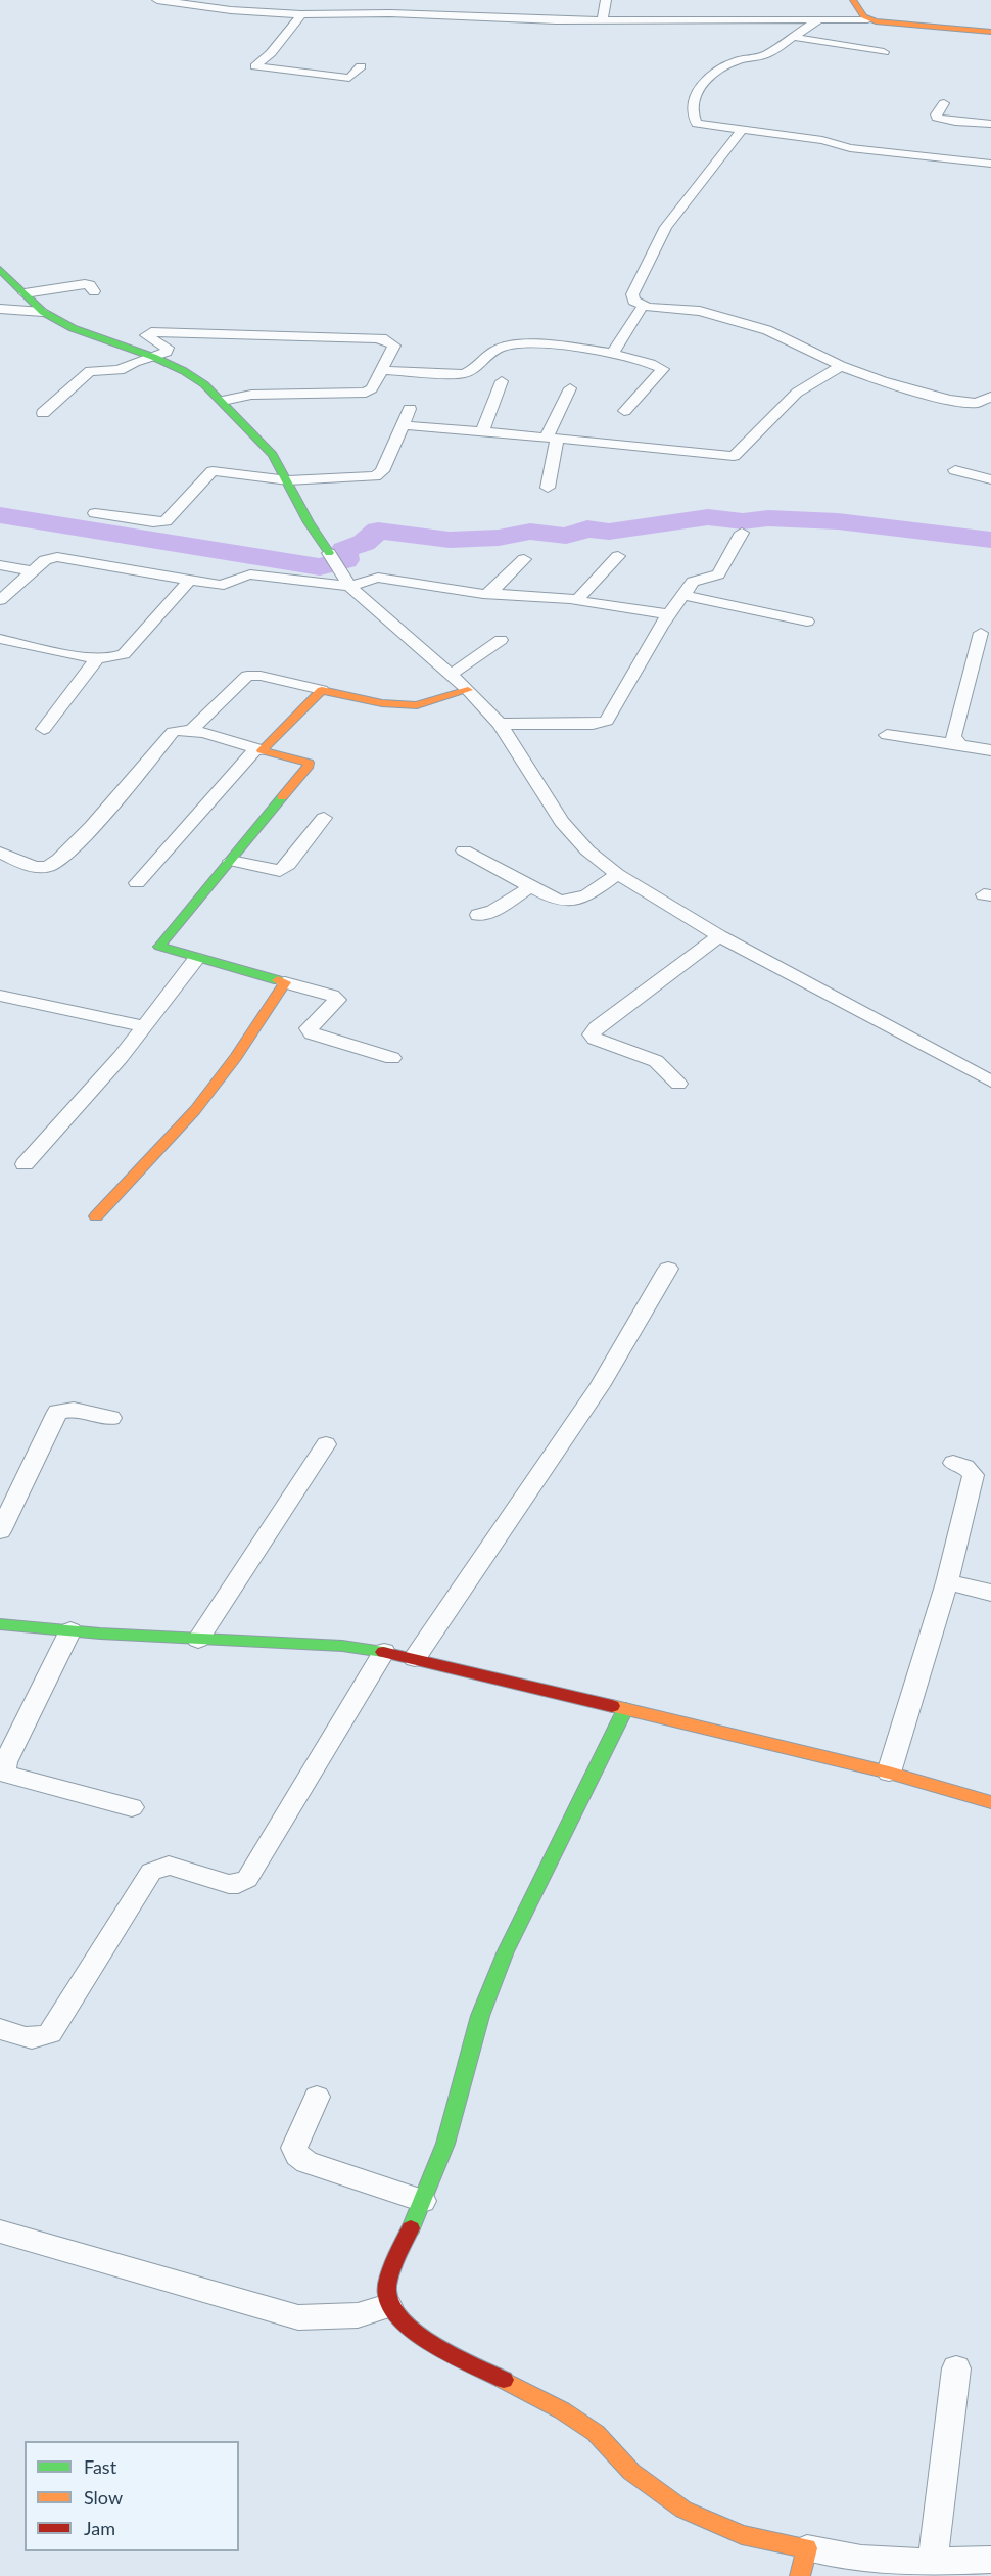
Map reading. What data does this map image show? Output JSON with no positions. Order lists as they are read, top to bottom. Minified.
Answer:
{"legend":["Fast","Slow","Jam"]}
